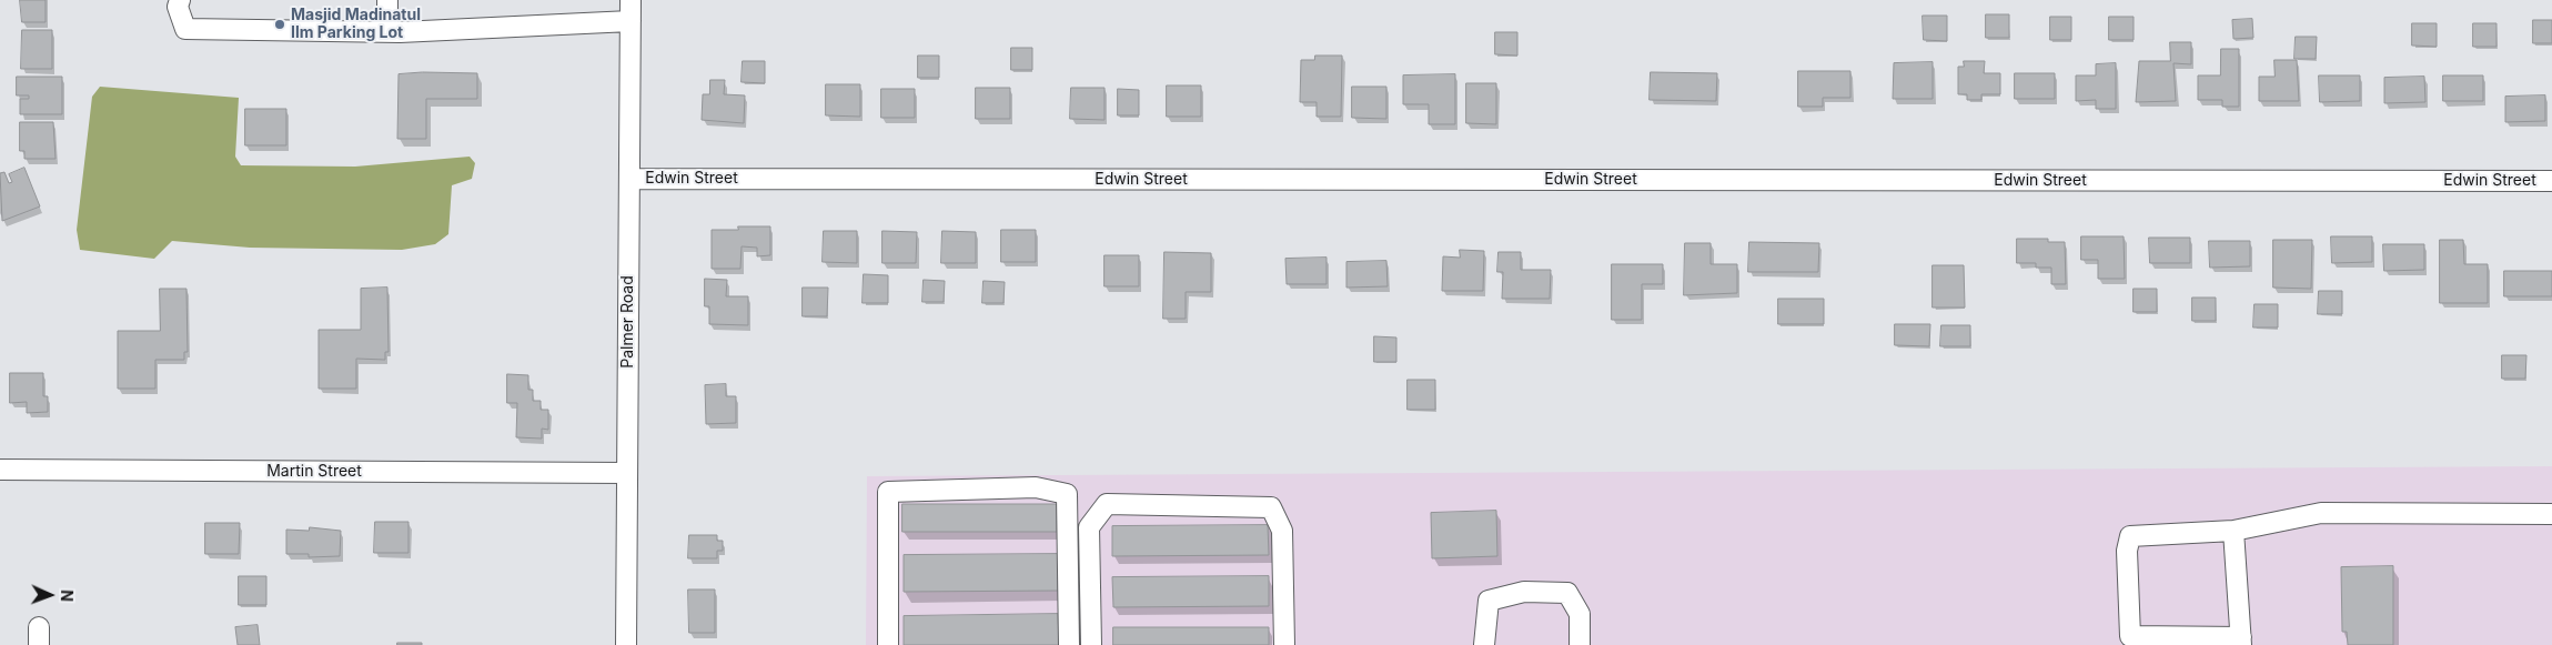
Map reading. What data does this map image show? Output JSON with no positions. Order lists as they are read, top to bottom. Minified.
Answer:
{"streets":{"street":["Edwin Street","Palmer Road","Martin Street"]},"crossings":[["Edwin Street","Palmer Road"],["Palmer Road","Martin Street"]],"places":["Masjid Madinatul Ilm Parking Lot"],"north":"right"}
